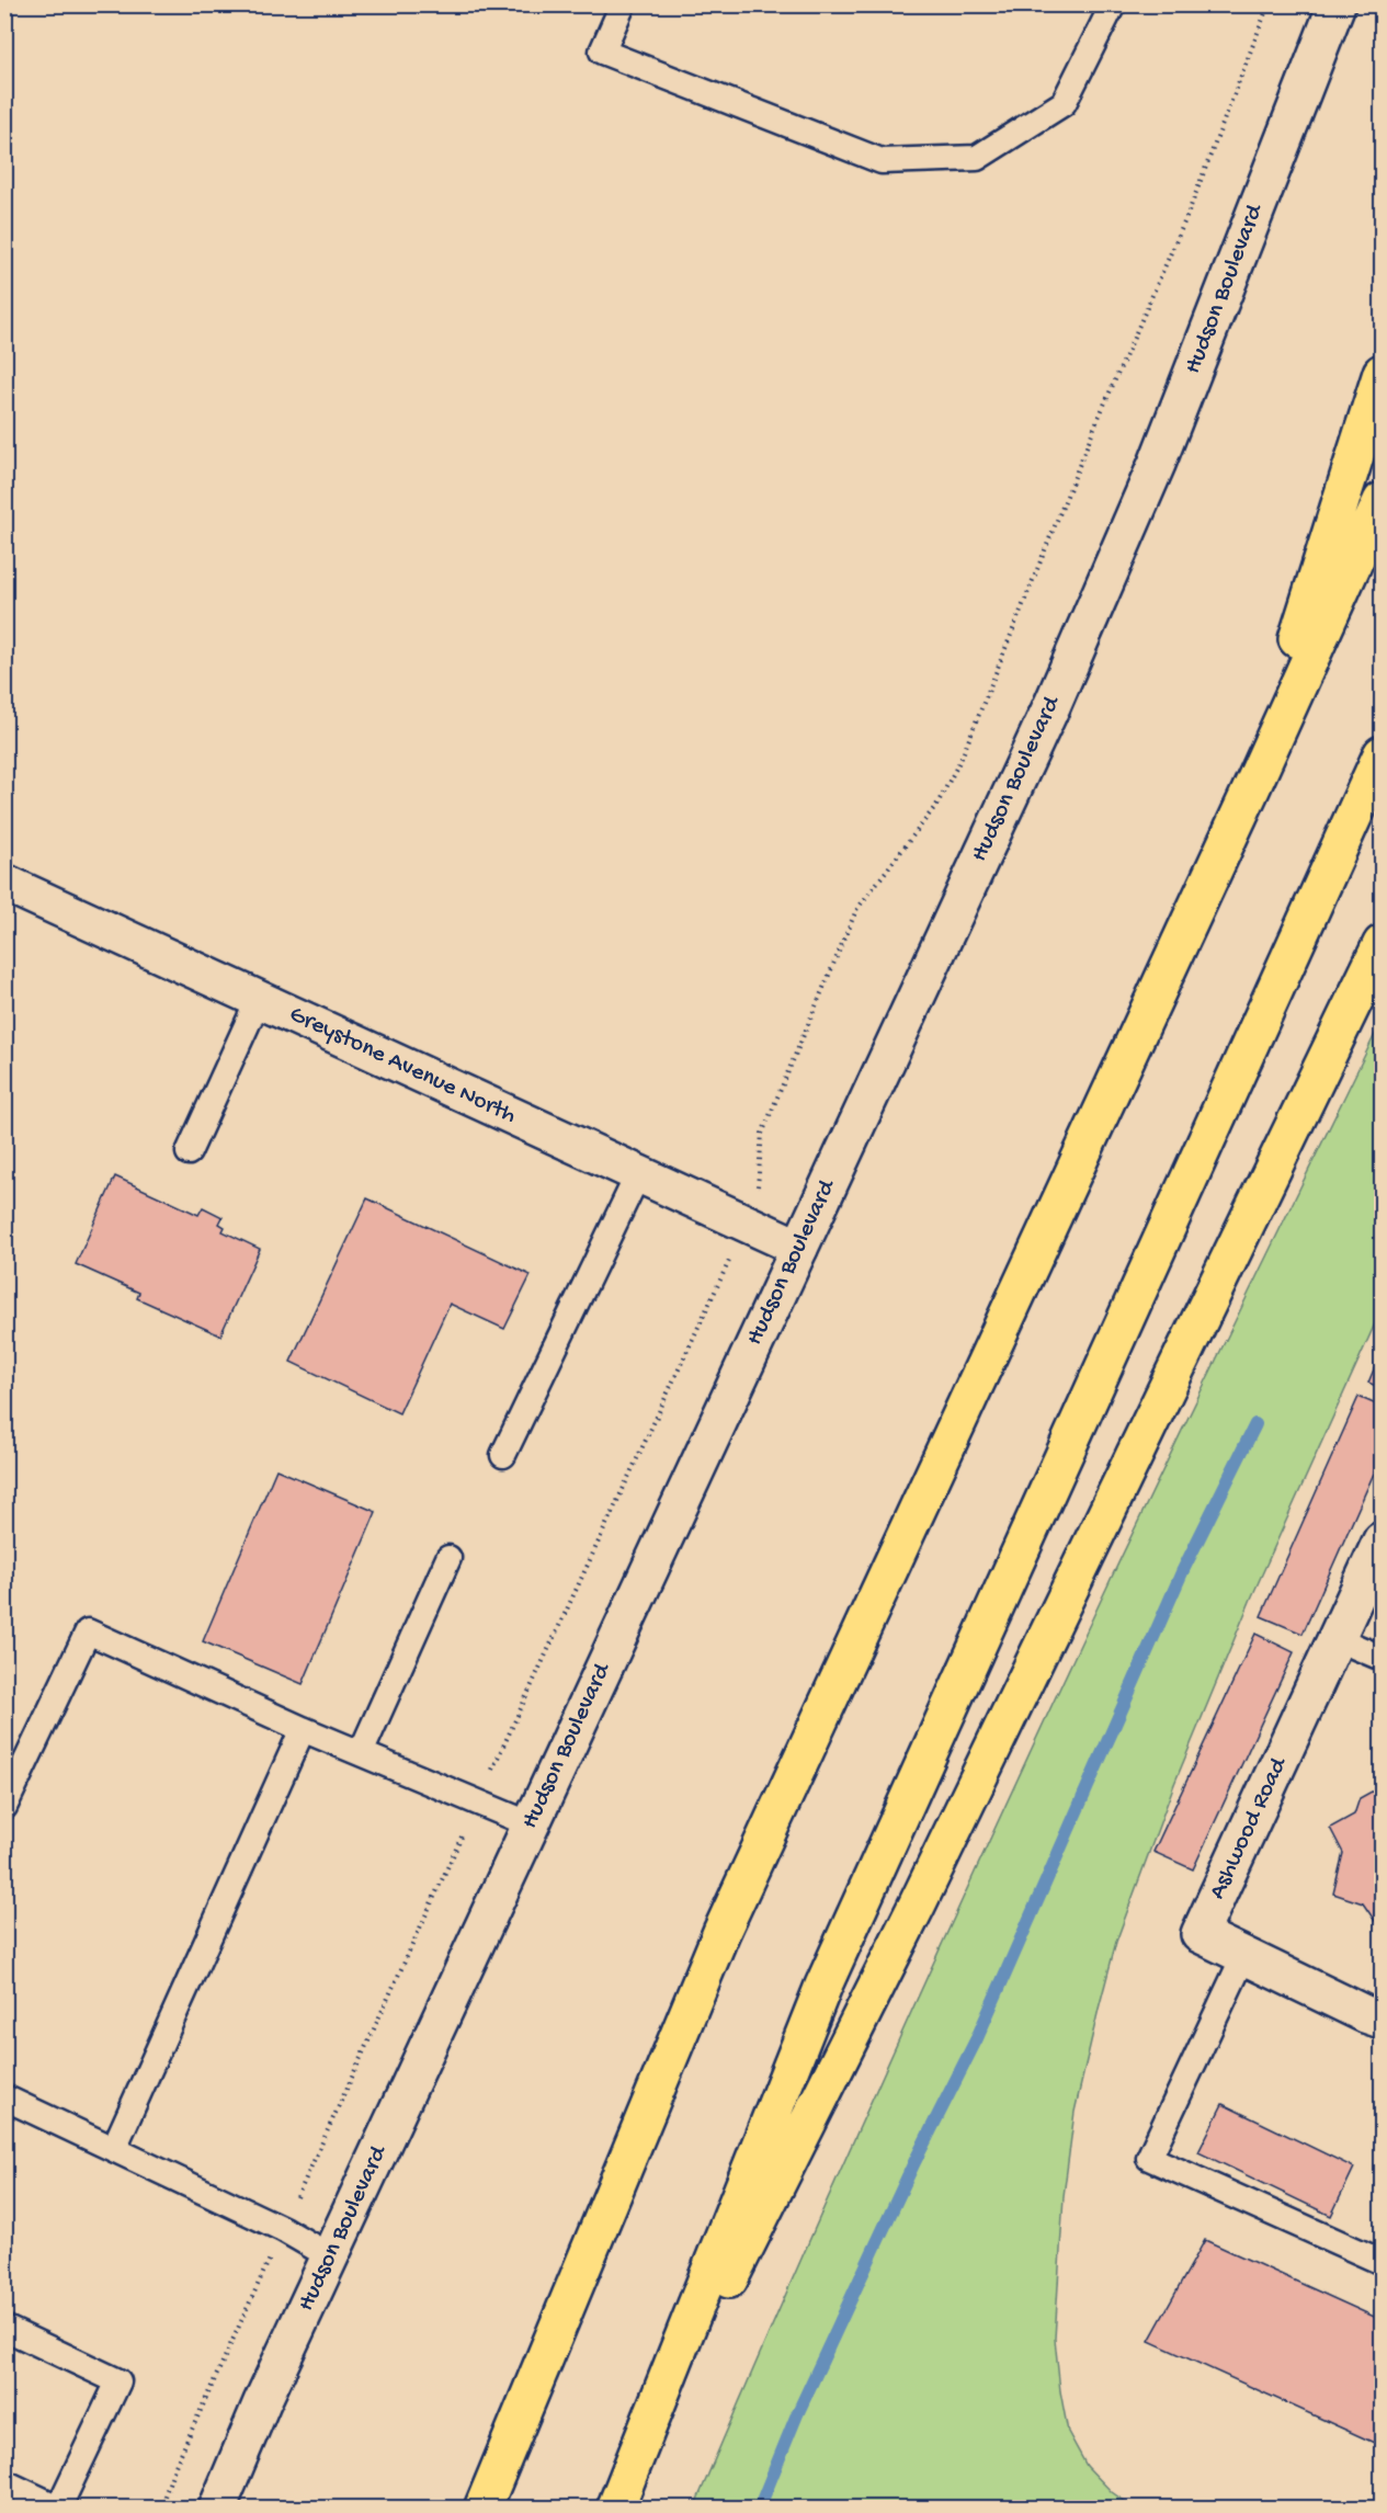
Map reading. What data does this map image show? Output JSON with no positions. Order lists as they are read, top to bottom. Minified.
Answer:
{"streets":{"street":["Hudson Boulevard","Greystone Avenue North","Ashwood Road"]},"crossings":[["Hudson Boulevard","Greystone Avenue North"]]}
